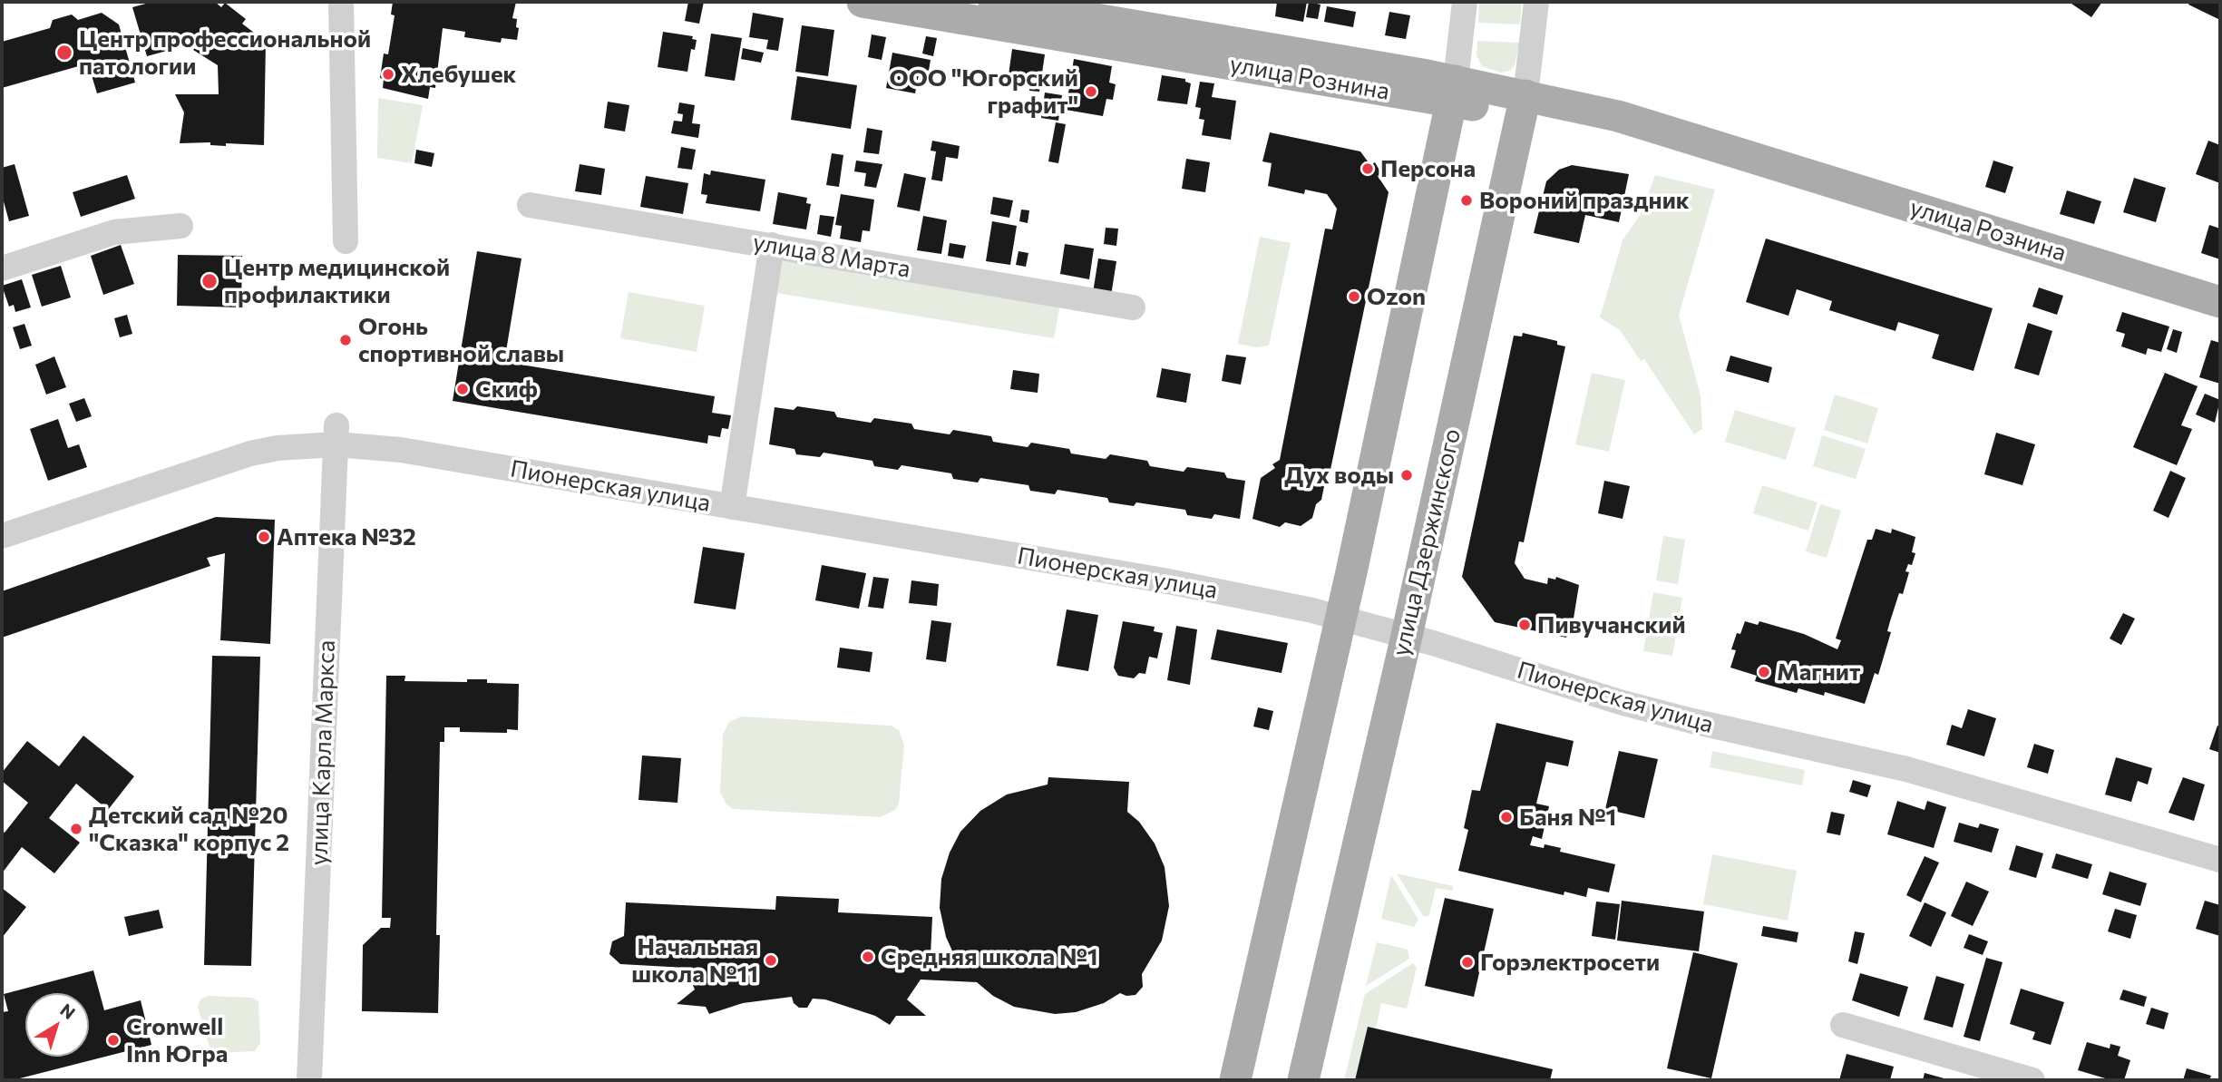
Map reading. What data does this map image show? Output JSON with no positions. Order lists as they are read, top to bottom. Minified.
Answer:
{"streets":{"main road":["улица Рознина","улица Дзержинского"],"street":["улица 8 Марта","Пионерская улица","улица Карла Маркса"]},"crossings":[["улица Рознина","улица Дзержинского"],["Пионерская улица","улица Дзержинского"],["Пионерская улица","улица Карла Маркса"]],"places":["Центр профессиональной патологии","Хлебушек","ООО \"Югорский графит\"","Персона","Вороний праздник","Центр медицинской профилактики","Ozon","Огонь спортивной славы","Скиф","Дух воды","Аптека №32","Пивучанский","Магнит","Баня №1","Детский сад №20 \"Сказка\" корпус 2","Средняя школа №1","Начальная школа №11","Горэлектросети","Cronwell Inn Югра"],"north":"top right"}
